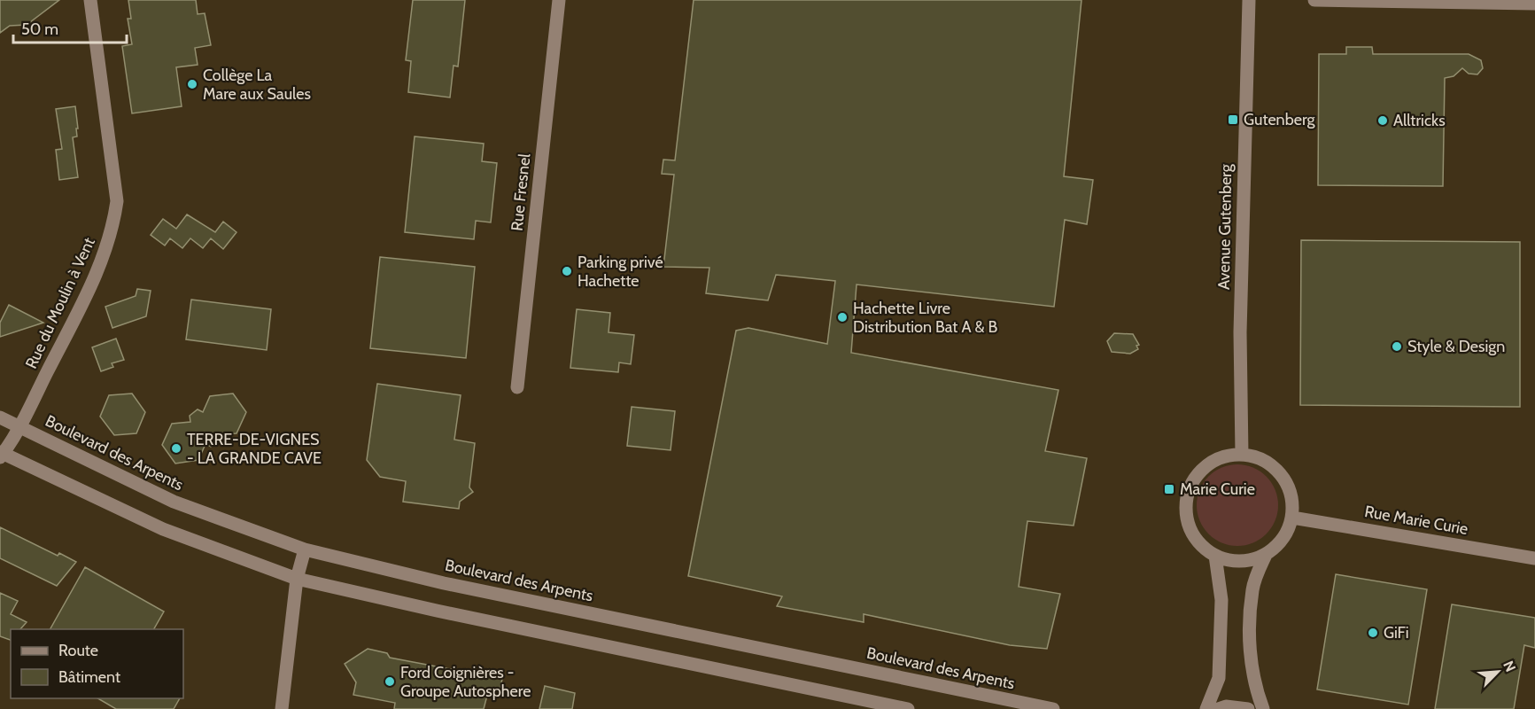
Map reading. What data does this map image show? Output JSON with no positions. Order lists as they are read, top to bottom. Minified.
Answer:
{"streets":{"street":["Rue Fresnel","Avenue Gutenberg","Rue du Moulin à Vent","Boulevard des Arpents","Rue Marie Curie"]},"crossings":[["Avenue Gutenberg","Rue Marie Curie"],["Rue du Moulin à Vent","Boulevard des Arpents"]],"places":{"other":["Collège La Mare aux Saules","Alltricks","Parking privé Hachette","Hachette Livre Distribution Bat A & B","Style & Design","TERRE-DE-VIGNES - LA GRANDE CAVE","GiFi","Ford Coignières - Groupe Autosphere"],"transit":["Gutenberg","Marie Curie"]},"legend":["Route","Bâtiment"],"scale_bar":"50 m","north":"top right"}
